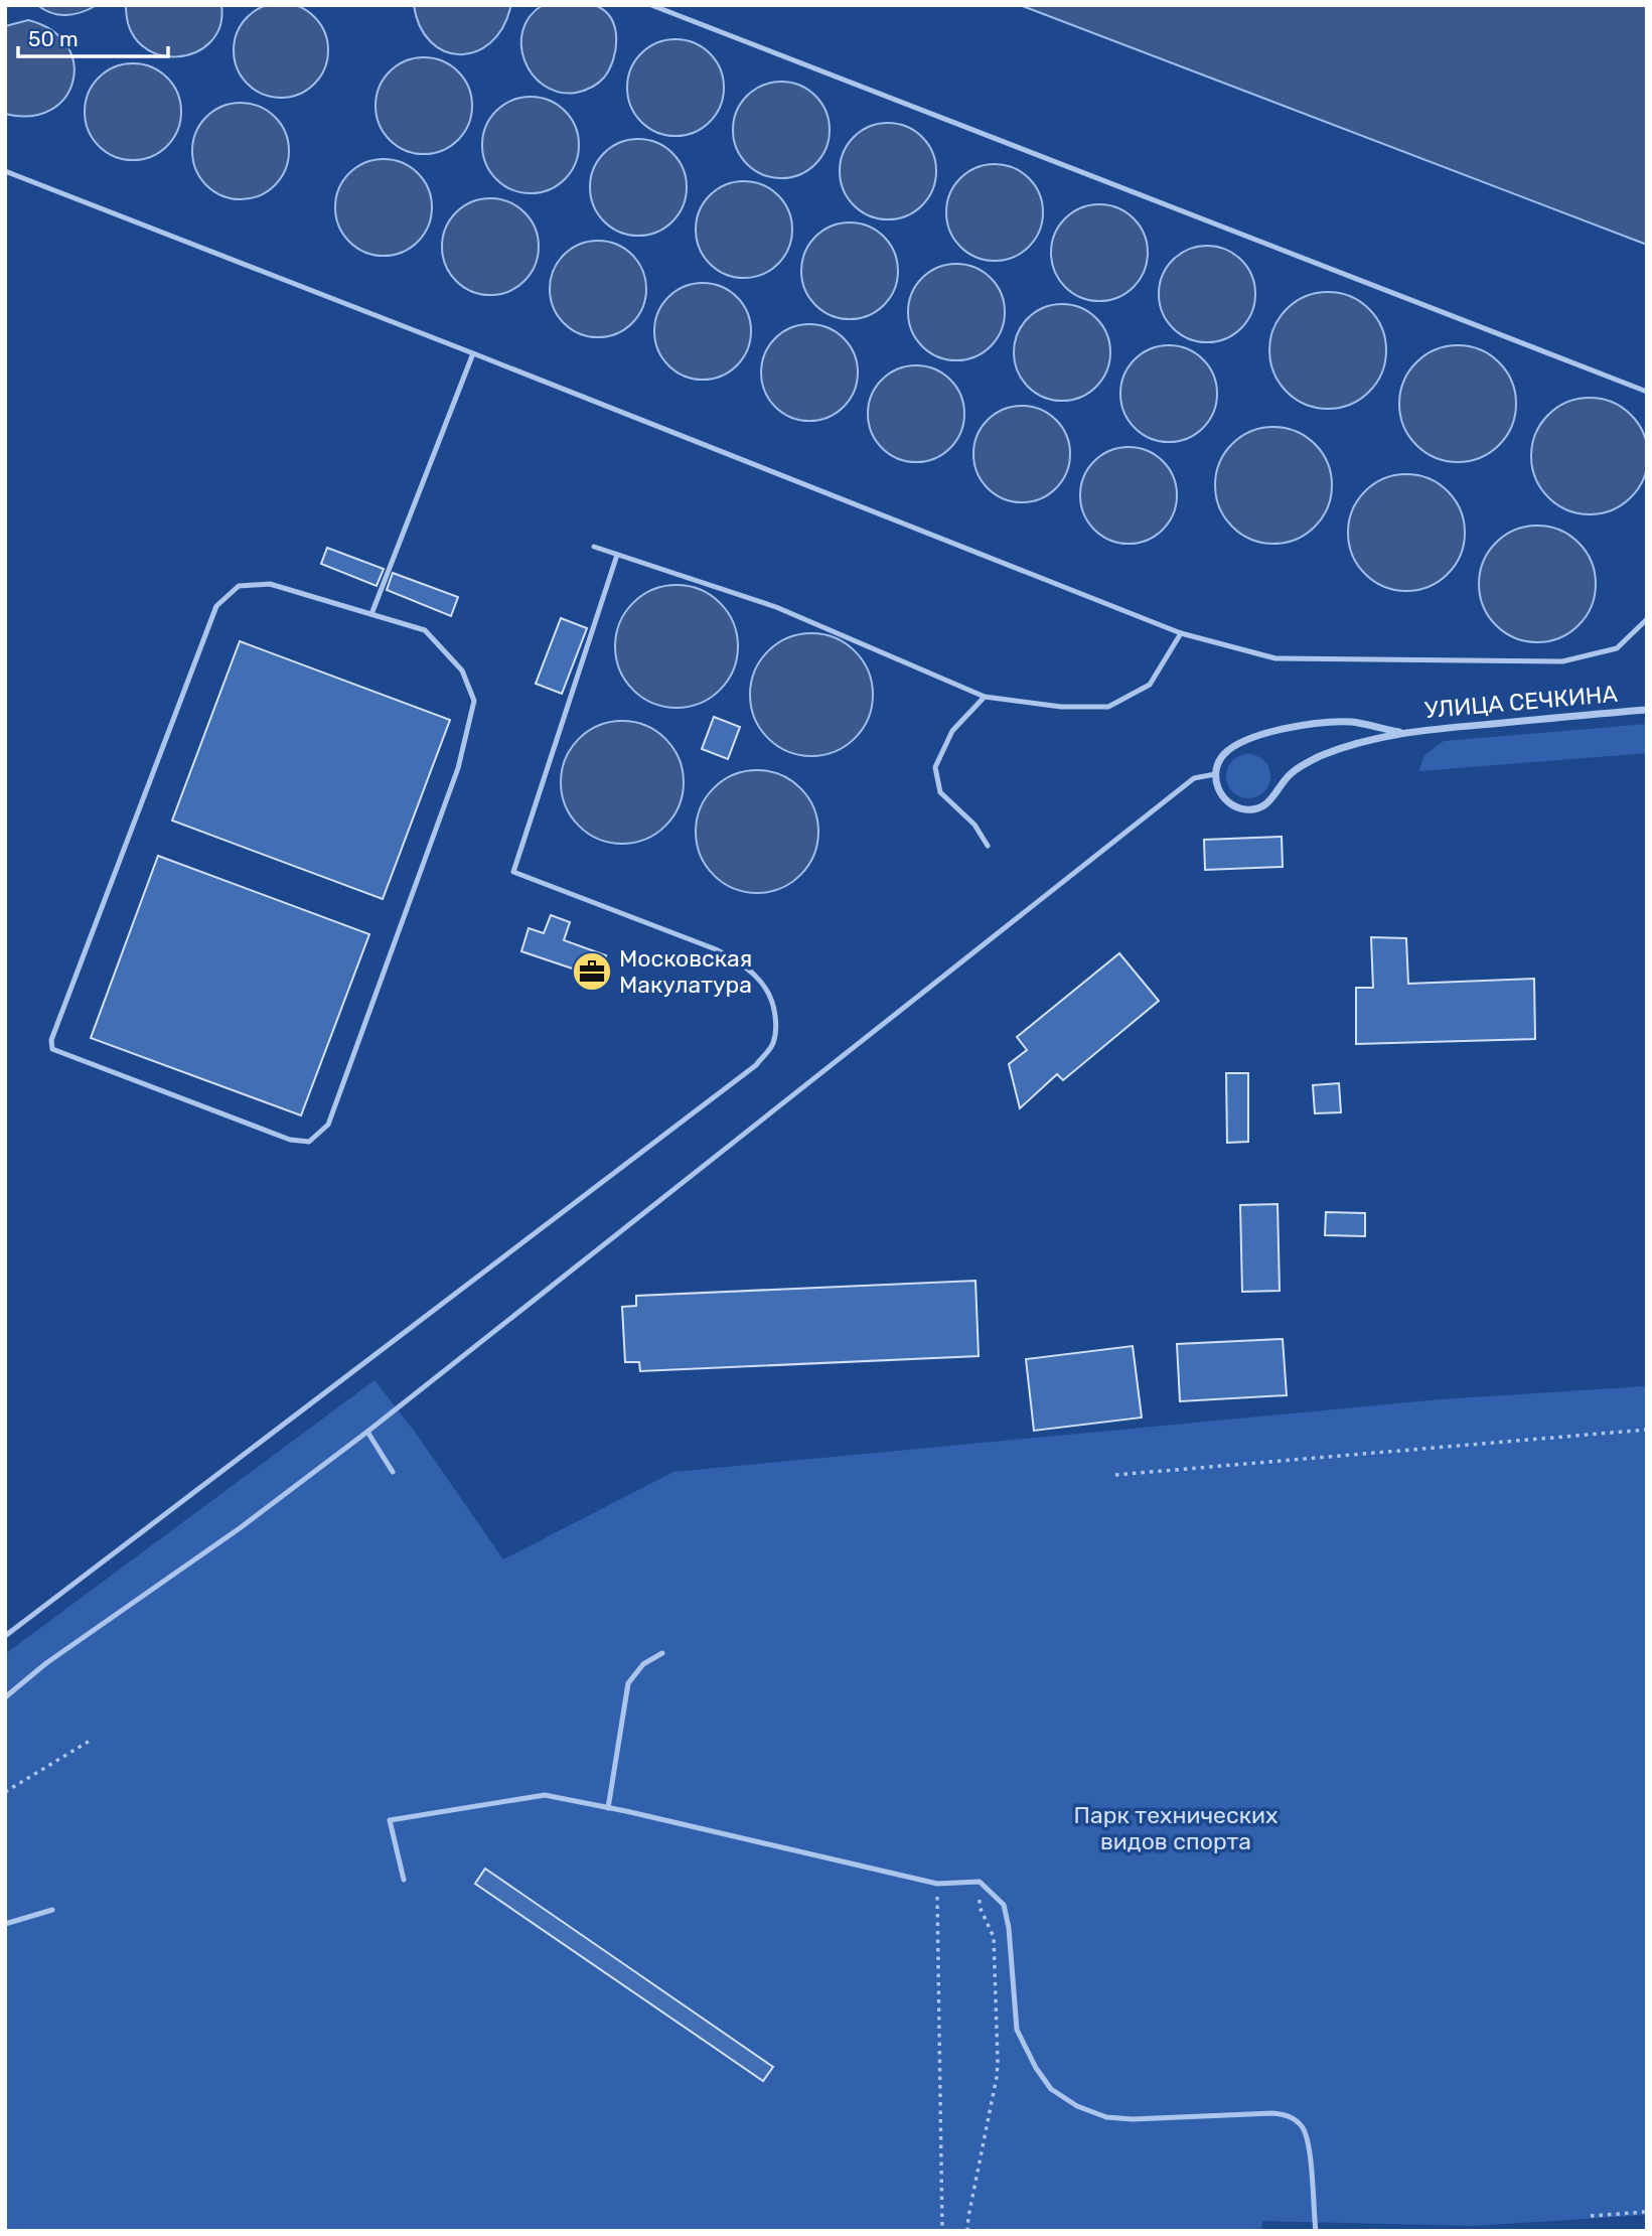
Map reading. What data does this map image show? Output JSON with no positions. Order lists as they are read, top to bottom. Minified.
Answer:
{"streets":{"street":["УЛИЦА СЕЧКИНА"]},"parks":["Парк технических видов спорта"],"places":{"office":["Московская Макулатура"]},"scale_bar":"50 m"}
